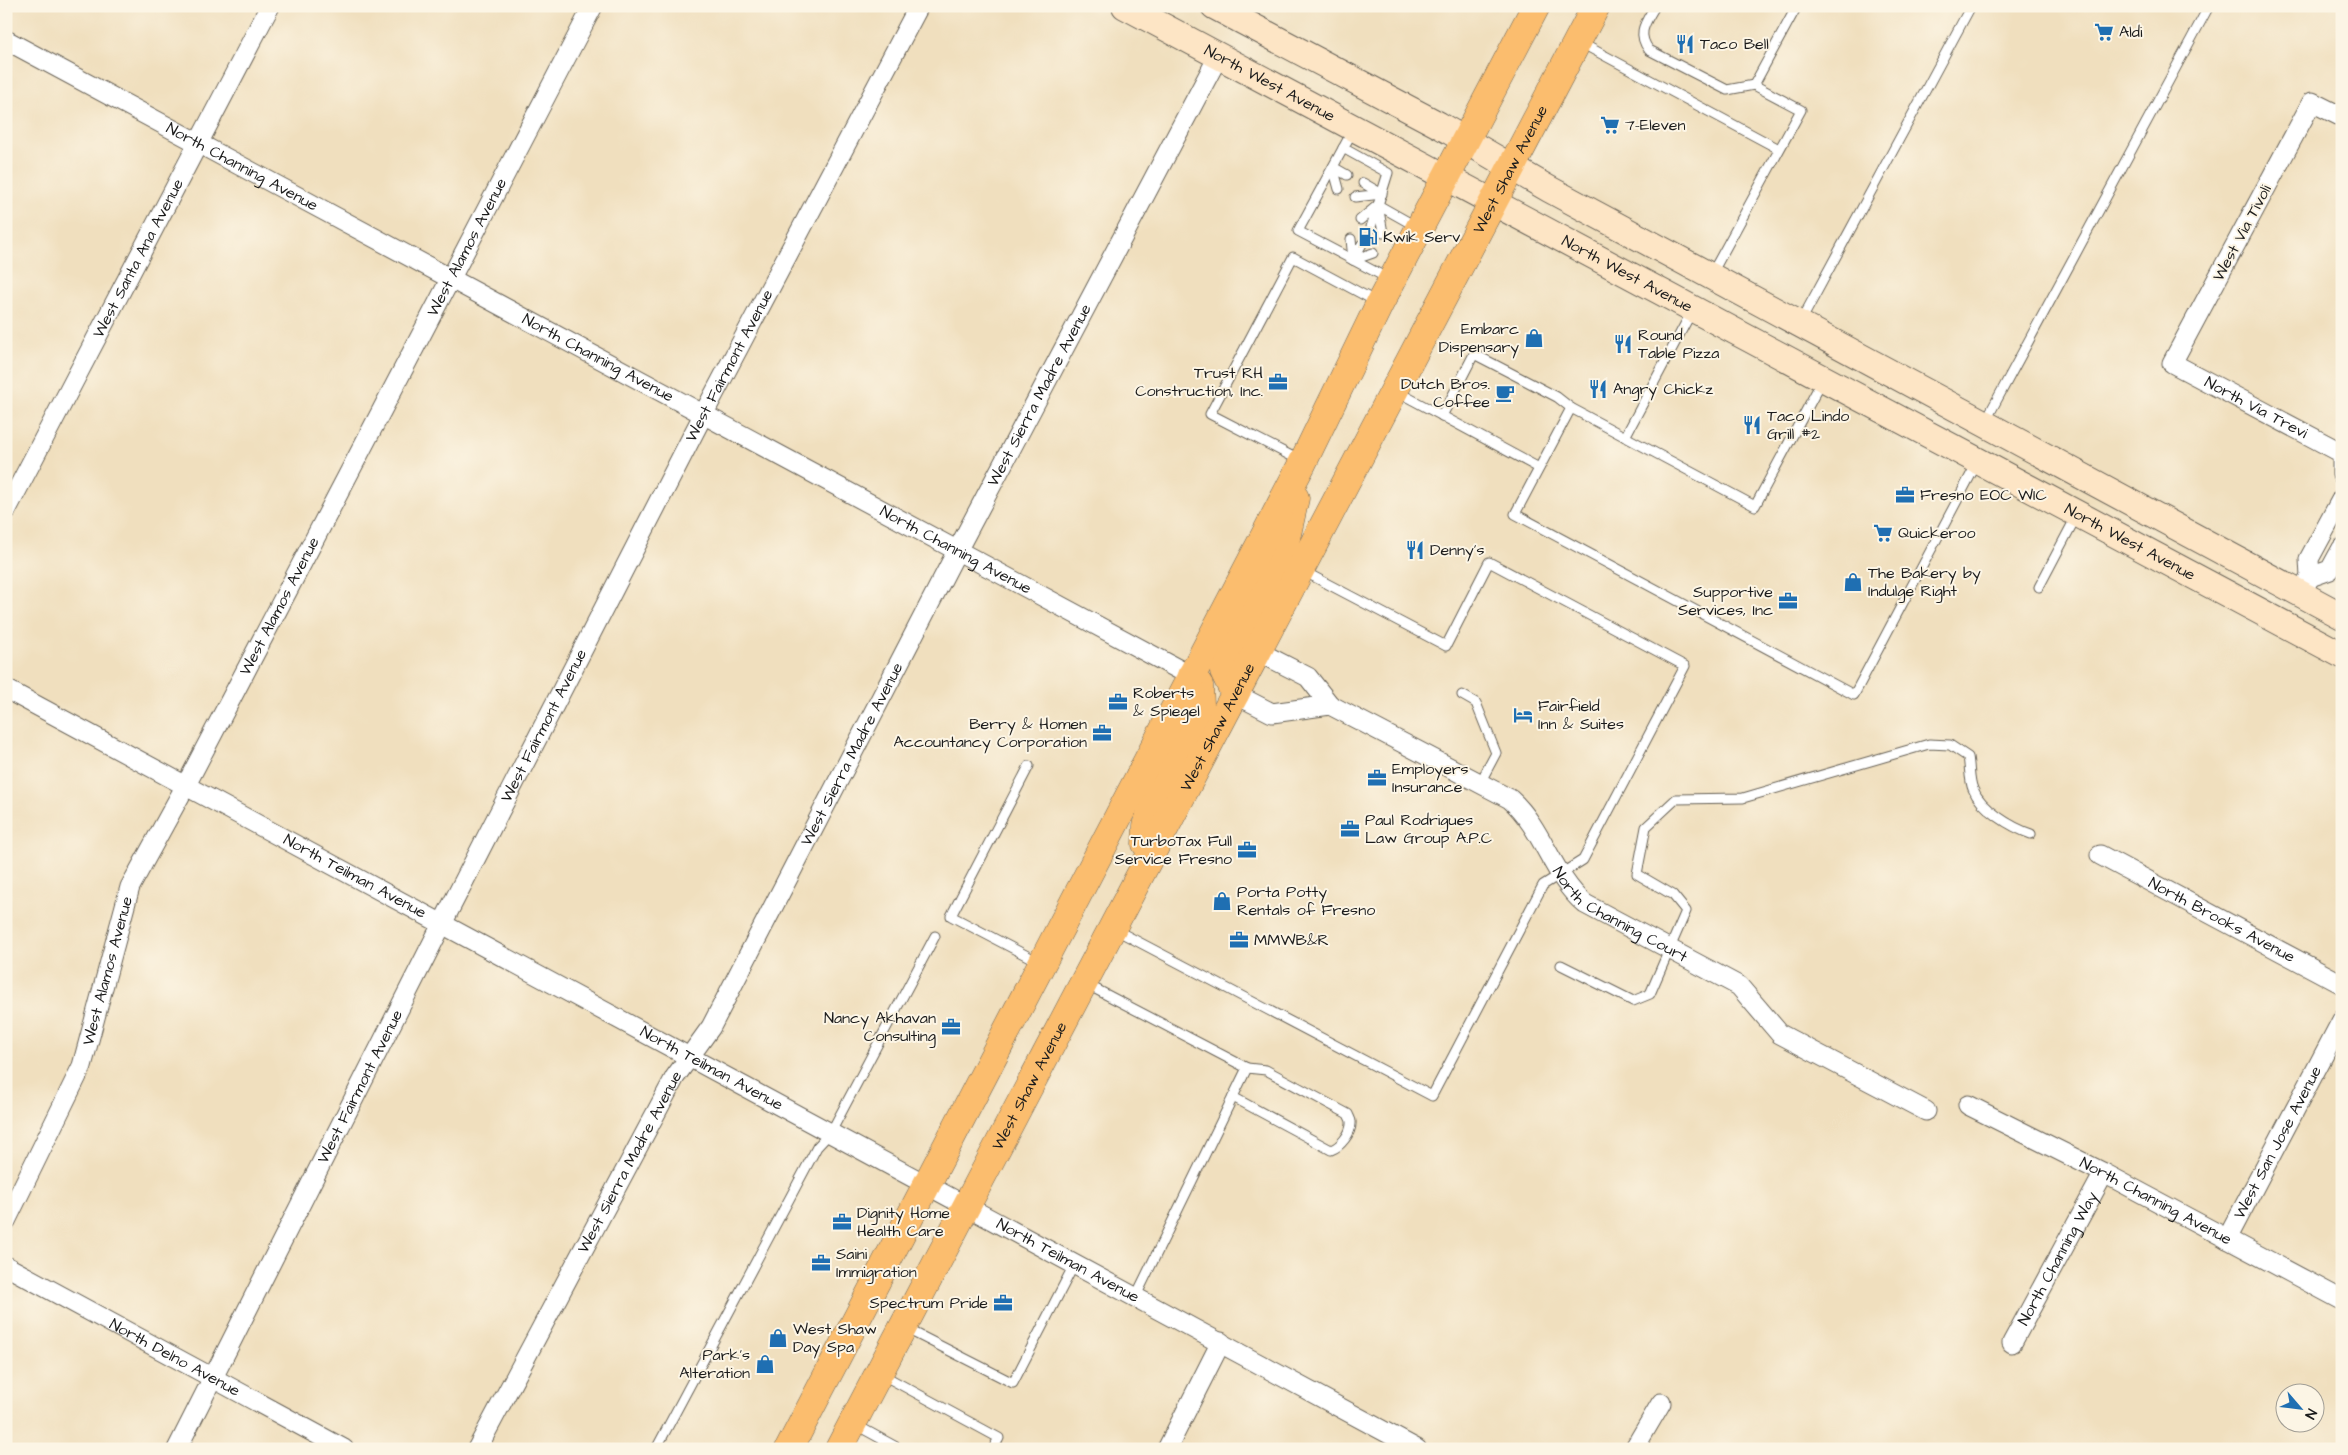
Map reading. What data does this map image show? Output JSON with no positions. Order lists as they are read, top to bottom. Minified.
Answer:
{"streets":{"main road":["North West Avenue","West Shaw Avenue"],"street":["North Channing Avenue","West Via Tivoli","West Alamos Avenue","West Santa Ana Avenue","West Fairmont Avenue","West Sierra Madre Avenue","North Via Trevi","North Teilman Avenue","North Channing Court","North Brooks Avenue","West San Jose Avenue","North Channing Way","North Delno Avenue"]},"crossings":[["North West Avenue","West Shaw Avenue"],["North West Avenue","West Sierra Madre Avenue"],["North Channing Avenue","West Alamos Avenue"],["North Channing Avenue","West Santa Ana Avenue"],["North Channing Avenue","West Fairmont Avenue"],["North Channing Avenue","West Sierra Madre Avenue"],["North Channing Avenue","West San Jose Avenue"],["North Channing Avenue","North Channing Way"],["West Shaw Avenue","North Teilman Avenue"],["West Shaw Avenue","North Channing Court"],["West Via Tivoli","North Via Trevi"],["West Alamos Avenue","North Teilman Avenue"],["West Fairmont Avenue","North Teilman Avenue"],["West Fairmont Avenue","North Delno Avenue"],["West Sierra Madre Avenue","North Teilman Avenue"]],"places":{"supermarket":["Aldi","7-Eleven","Quickeroo"],"restaurant":["Taco Bell","Round Table Pizza","Angry Chickz","Taco Lindo Grill #2","Denny's"],"fuel station":["Kwik Serv"],"shop":["Embarc Dispensary","The Bakery by Indulge Right","Porta Potty Rentals of Fresno","West Shaw Day Spa","Park's Alteration"],"office":["Trust RH Construction, Inc.","Fresno EOC WIC","Supportive Services, Inc","Roberts & Spiegel","Berry & Homen Accountancy Corporation","Employers Insurance","Paul Rodrigues Law Group A.P.C","TurboTax Full Service Fresno","MMWB&R","Nancy Akhavan Consulting","Dignity Home Health Care","Saini Immigration","Spectrum Pride"],"cafe":["Dutch Bros. Coffee"],"hotel":["Fairfield Inn & Suites"]},"north":"bottom right"}
